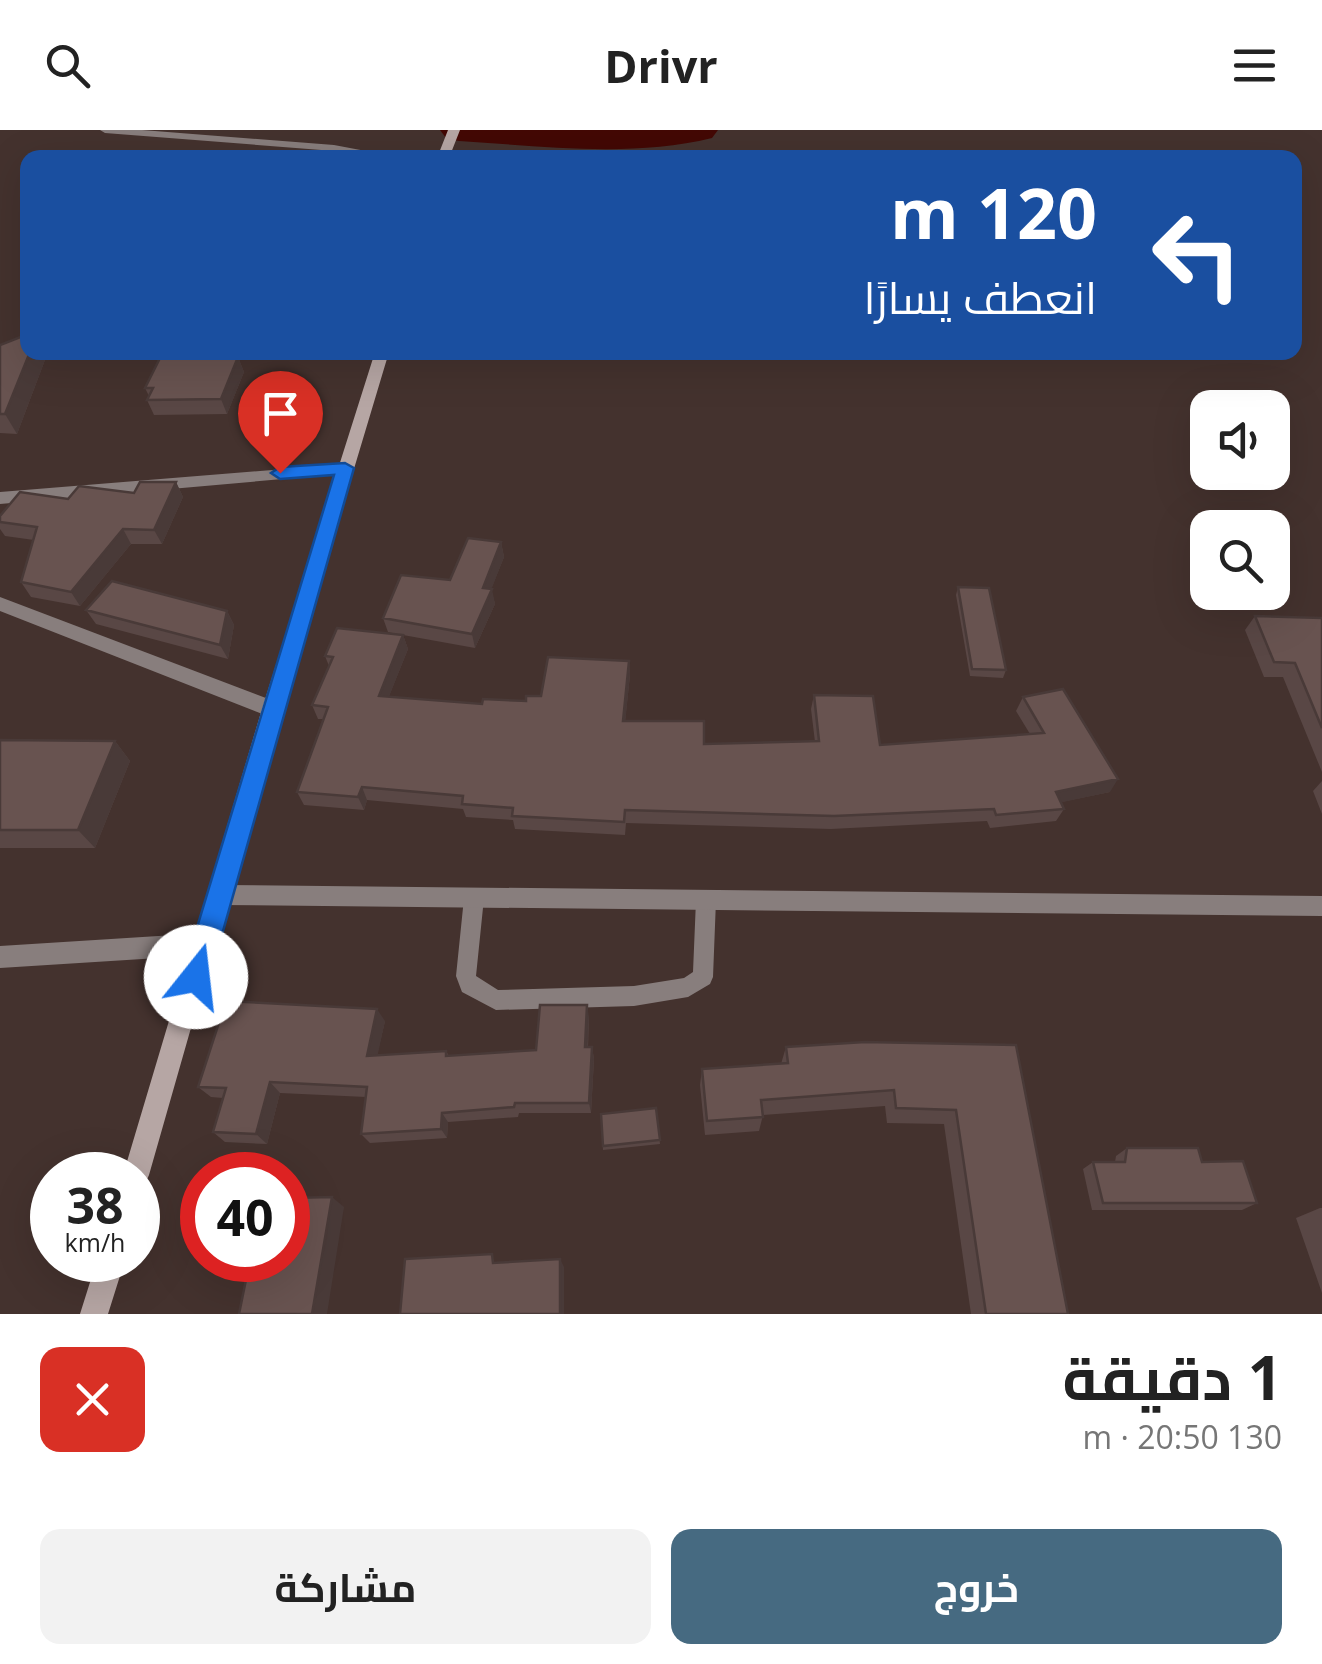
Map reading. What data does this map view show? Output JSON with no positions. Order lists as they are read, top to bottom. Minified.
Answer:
{"page":{"header":"Drivr","turn":["120 m","انعطف يسارًا"],"speed":"38 km/h","limit":"40","heading":["1 دقيقة","130 m · 20:50"],"buttons":["خروج","مشاركة"]}}
